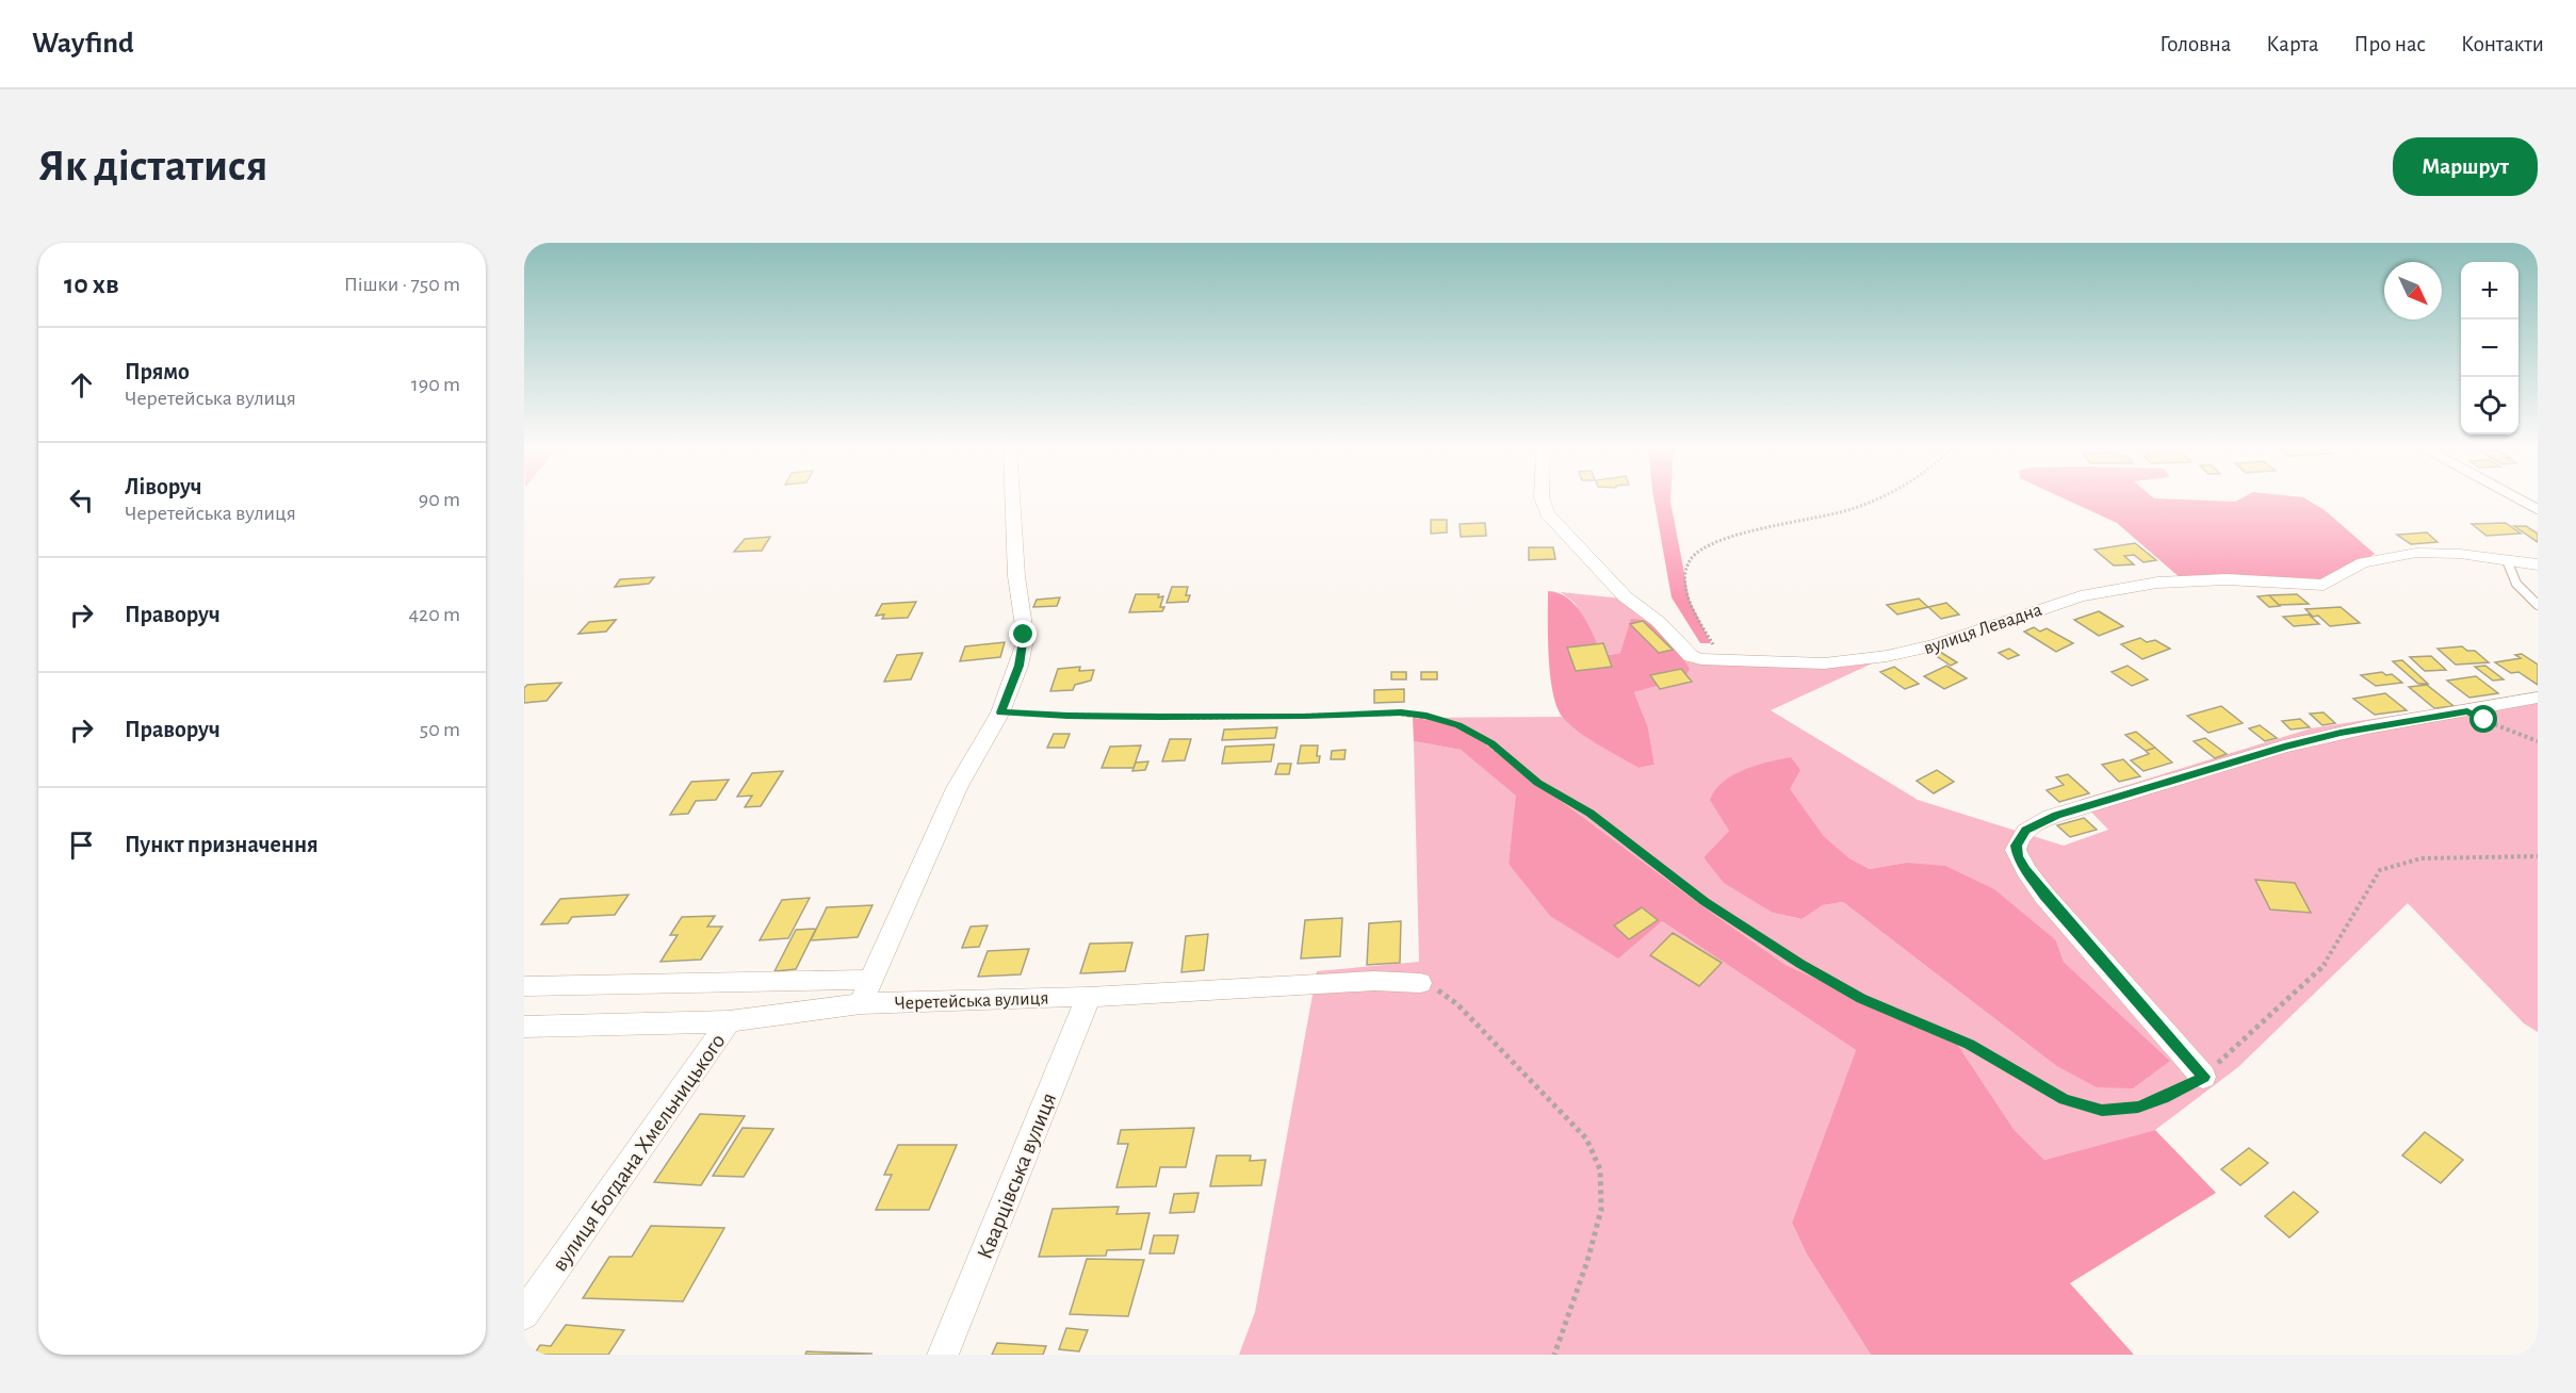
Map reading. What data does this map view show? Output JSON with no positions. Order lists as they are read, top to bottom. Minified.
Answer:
{"streets":{"street":["вулиця Левадна","Черетейська вулиця","вулиця Богдана Хмельницького","Кварцівська вулиця"]},"crossings":[["Черетейська вулиця","вулиця Богдана Хмельницького"],["Черетейська вулиця","Кварцівська вулиця"]],"north":"bottom right","page":{"header":"Wayfind","nav":["Головна","Карта","Про нас","Контакти"],"buttons":"Маршрут","title":"Як дістатися","heading":["10 хв","Пішки · 750 m"],"map_buttons":["+","−"],"list":[["Прямо","Черетейська вулиця","190 m"],["Ліворуч","Черетейська вулиця","90 m"],["Праворуч","420 m"],["Праворуч","50 m"],"Пункт призначення"]}}
